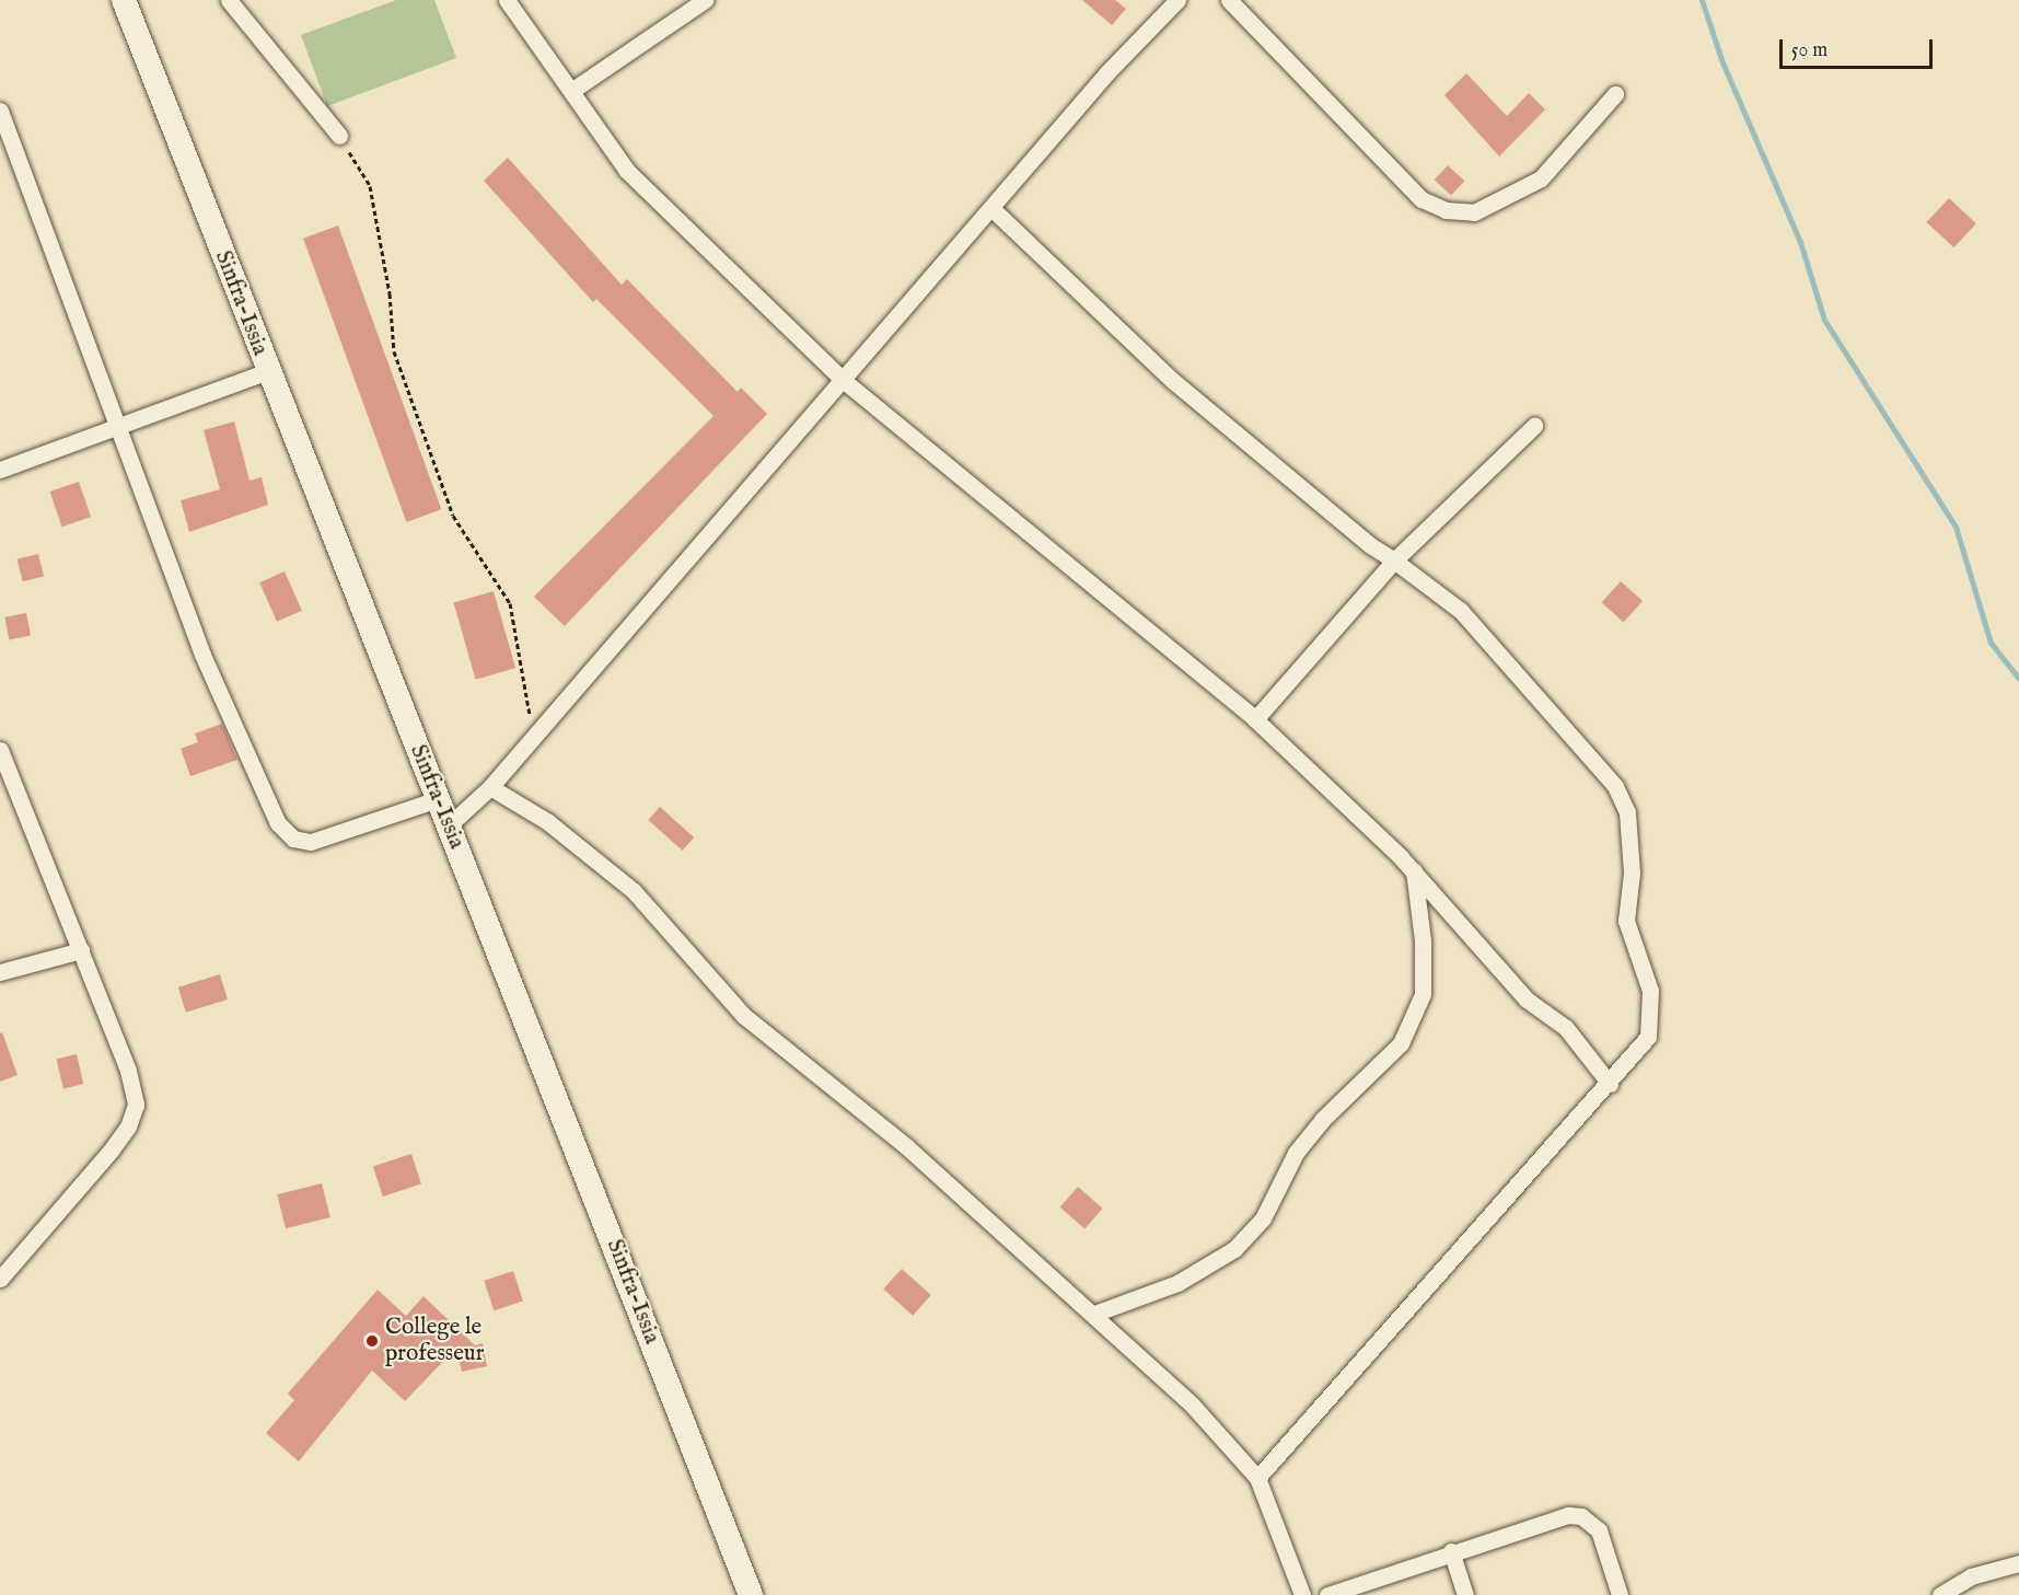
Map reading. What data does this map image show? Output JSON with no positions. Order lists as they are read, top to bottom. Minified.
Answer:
{"streets":{"main road":["Sinfra-Issia"]},"places":["College le professeur"],"scale_bar":"50 m"}
